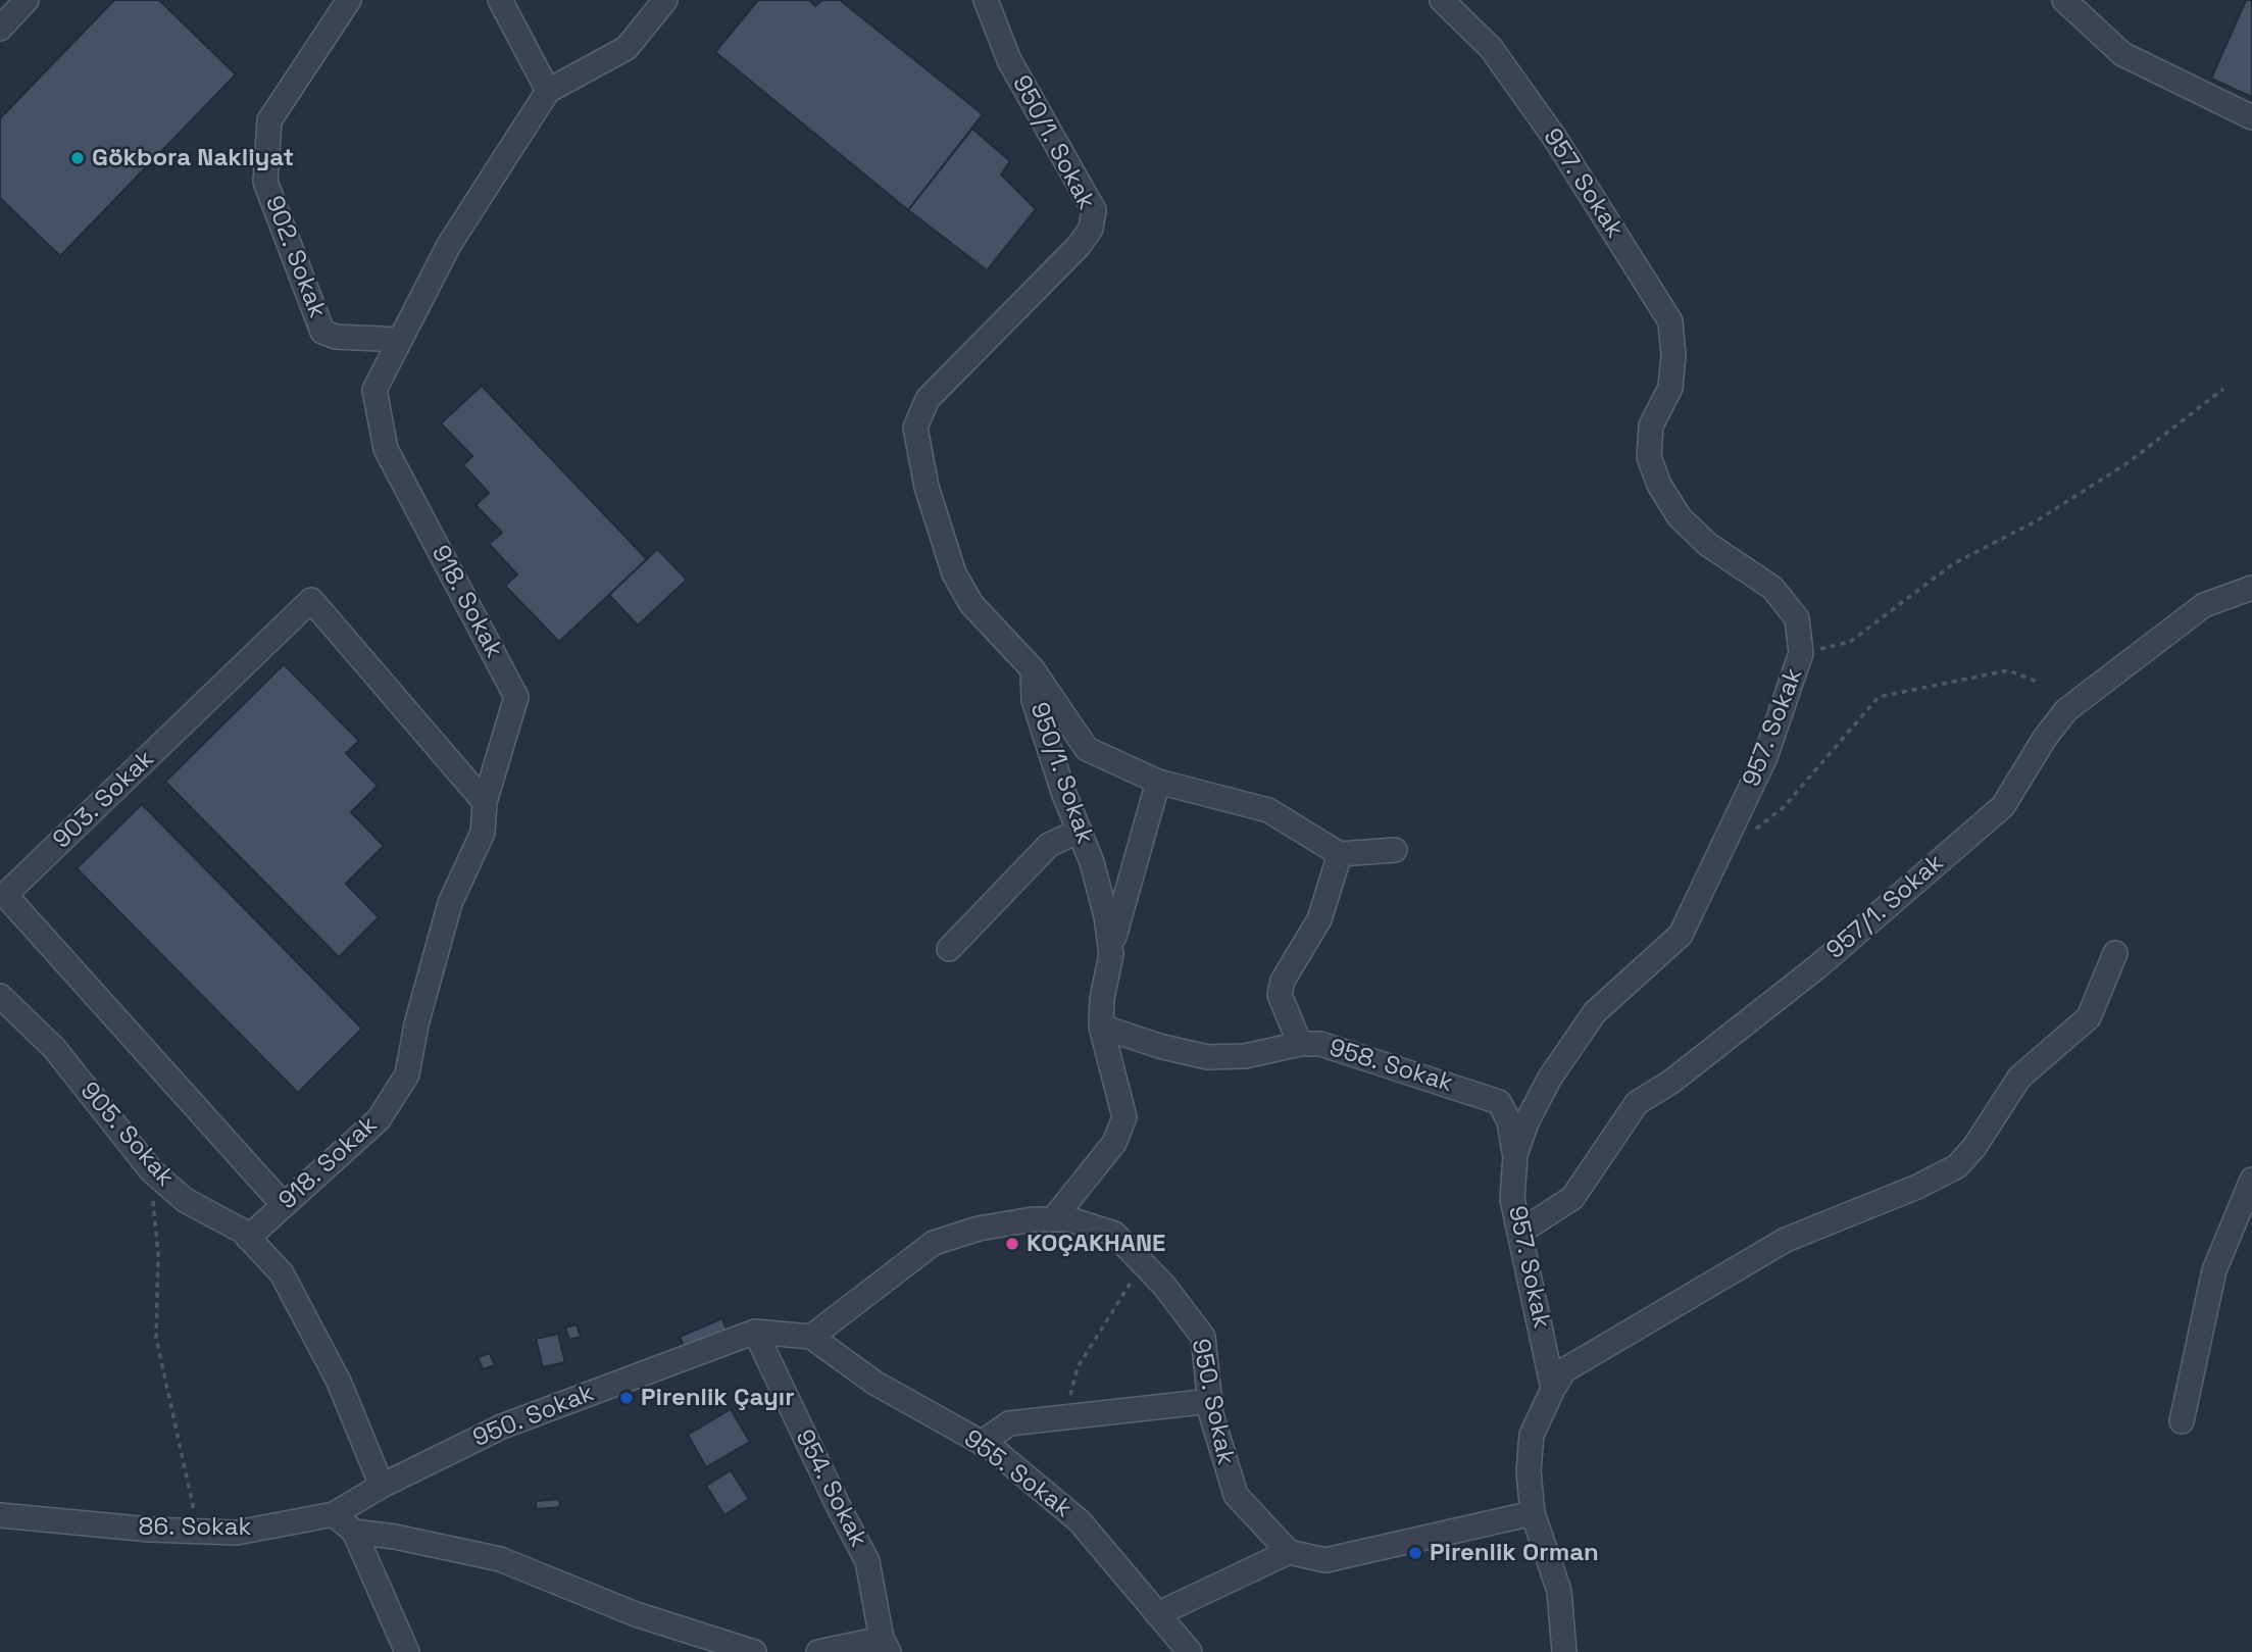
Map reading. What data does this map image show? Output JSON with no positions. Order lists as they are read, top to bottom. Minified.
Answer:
{"streets":{"street":["950/1. Sokak","957. Sokak","902. Sokak","918. Sokak","903. Sokak","957/1. Sokak","958. Sokak","905. Sokak","950. Sokak","955. Sokak","954. Sokak","86. Sokak"]},"crossings":[["950/1. Sokak","958. Sokak"],["950/1. Sokak","950. Sokak"],["957. Sokak","957/1. Sokak"],["957. Sokak","958. Sokak"],["902. Sokak","918. Sokak"],["918. Sokak","903. Sokak"],["918. Sokak","905. Sokak"],["905. Sokak","950. Sokak"],["905. Sokak","86. Sokak"],["950. Sokak","955. Sokak"],["950. Sokak","954. Sokak"],["950. Sokak","86. Sokak"]],"places":["Gökbora Nakliyat","KOÇAKHANE","Pirenlik Çayır","Pirenlik Orman"]}
